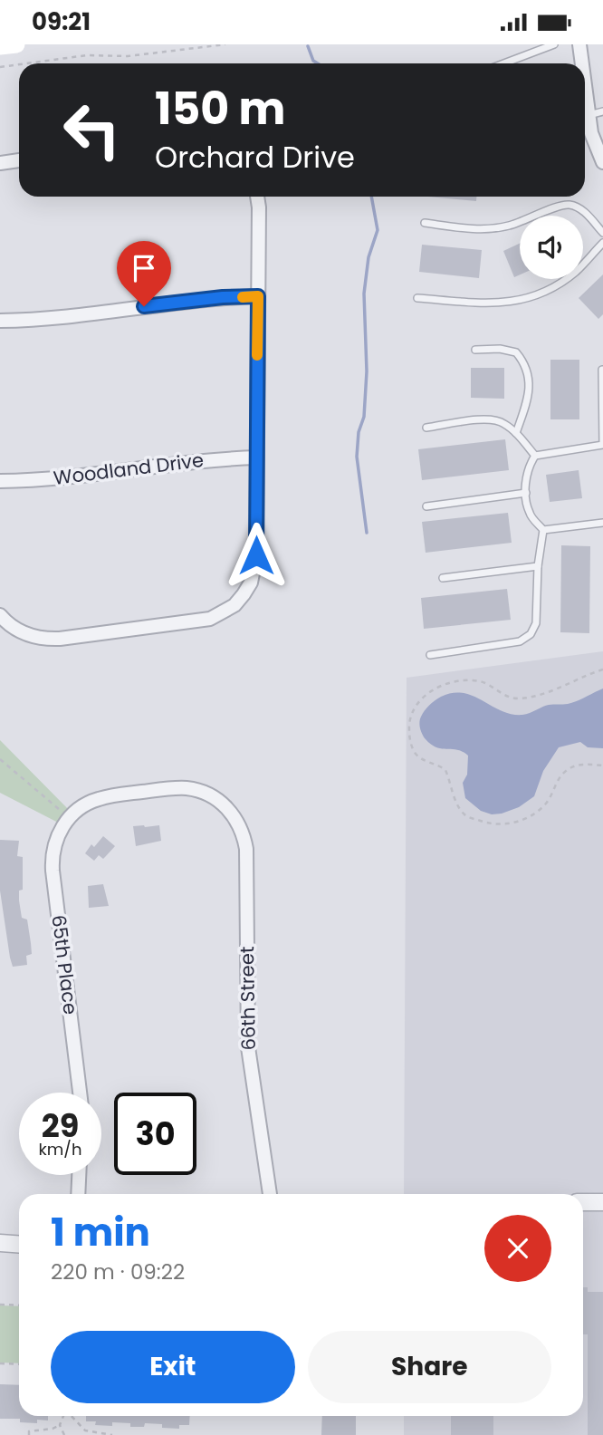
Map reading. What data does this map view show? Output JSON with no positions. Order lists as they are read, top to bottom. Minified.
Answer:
{"streets":{"street":["Woodland Drive","65th Place","66th Street"]},"crossings":[["65th Place","66th Street"]],"page":{"status":"09:21","turn":["150 m","Orchard Drive"],"speed":"29 km/h","limit":"30","heading":["1 min","220 m · 09:22"],"buttons":["Exit","Share"]}}
